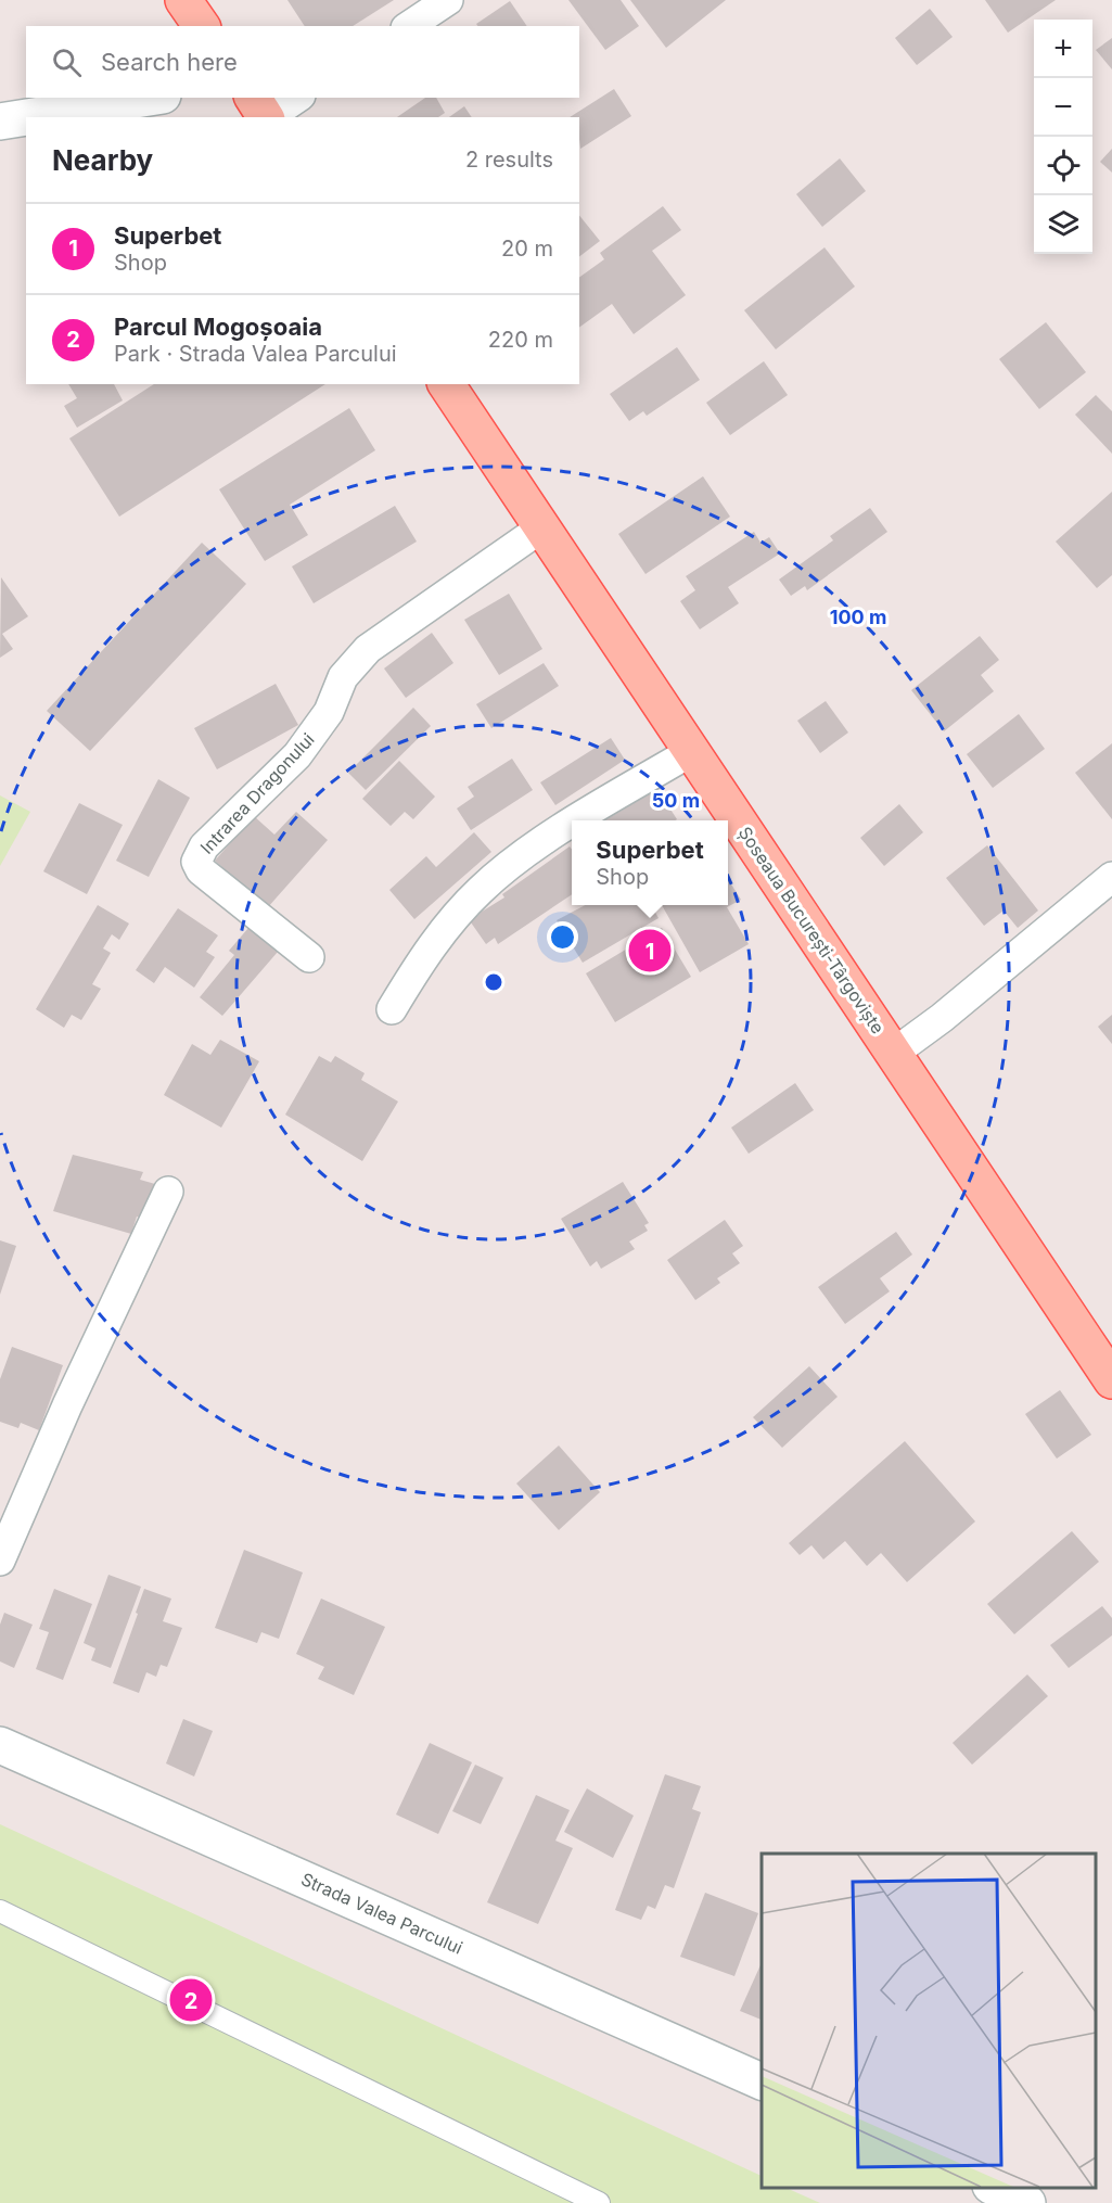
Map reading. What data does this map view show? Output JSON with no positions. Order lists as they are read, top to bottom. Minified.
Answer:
{"streets":{"main road":["Șoseaua București-Târgoviște"],"street":["Intrarea Dragonului","Strada Valea Parcului"]},"crossings":[["Intrarea Dragonului","Șoseaua București-Târgoviște"]],"page":{"map_buttons":["+","−"],"search":"Search here","heading":["Nearby","2 results"],"list":[{"mark":"1","name":"Superbet","note":"Shop","value":"20 m"},{"mark":"2","name":"Parcul Mogoșoaia","note":"Park · Strada Valea Parcului","value":"220 m"}],"popup":["Superbet","Shop"],"pins":["1","2"]},"rings":["100 m","50 m"]}
